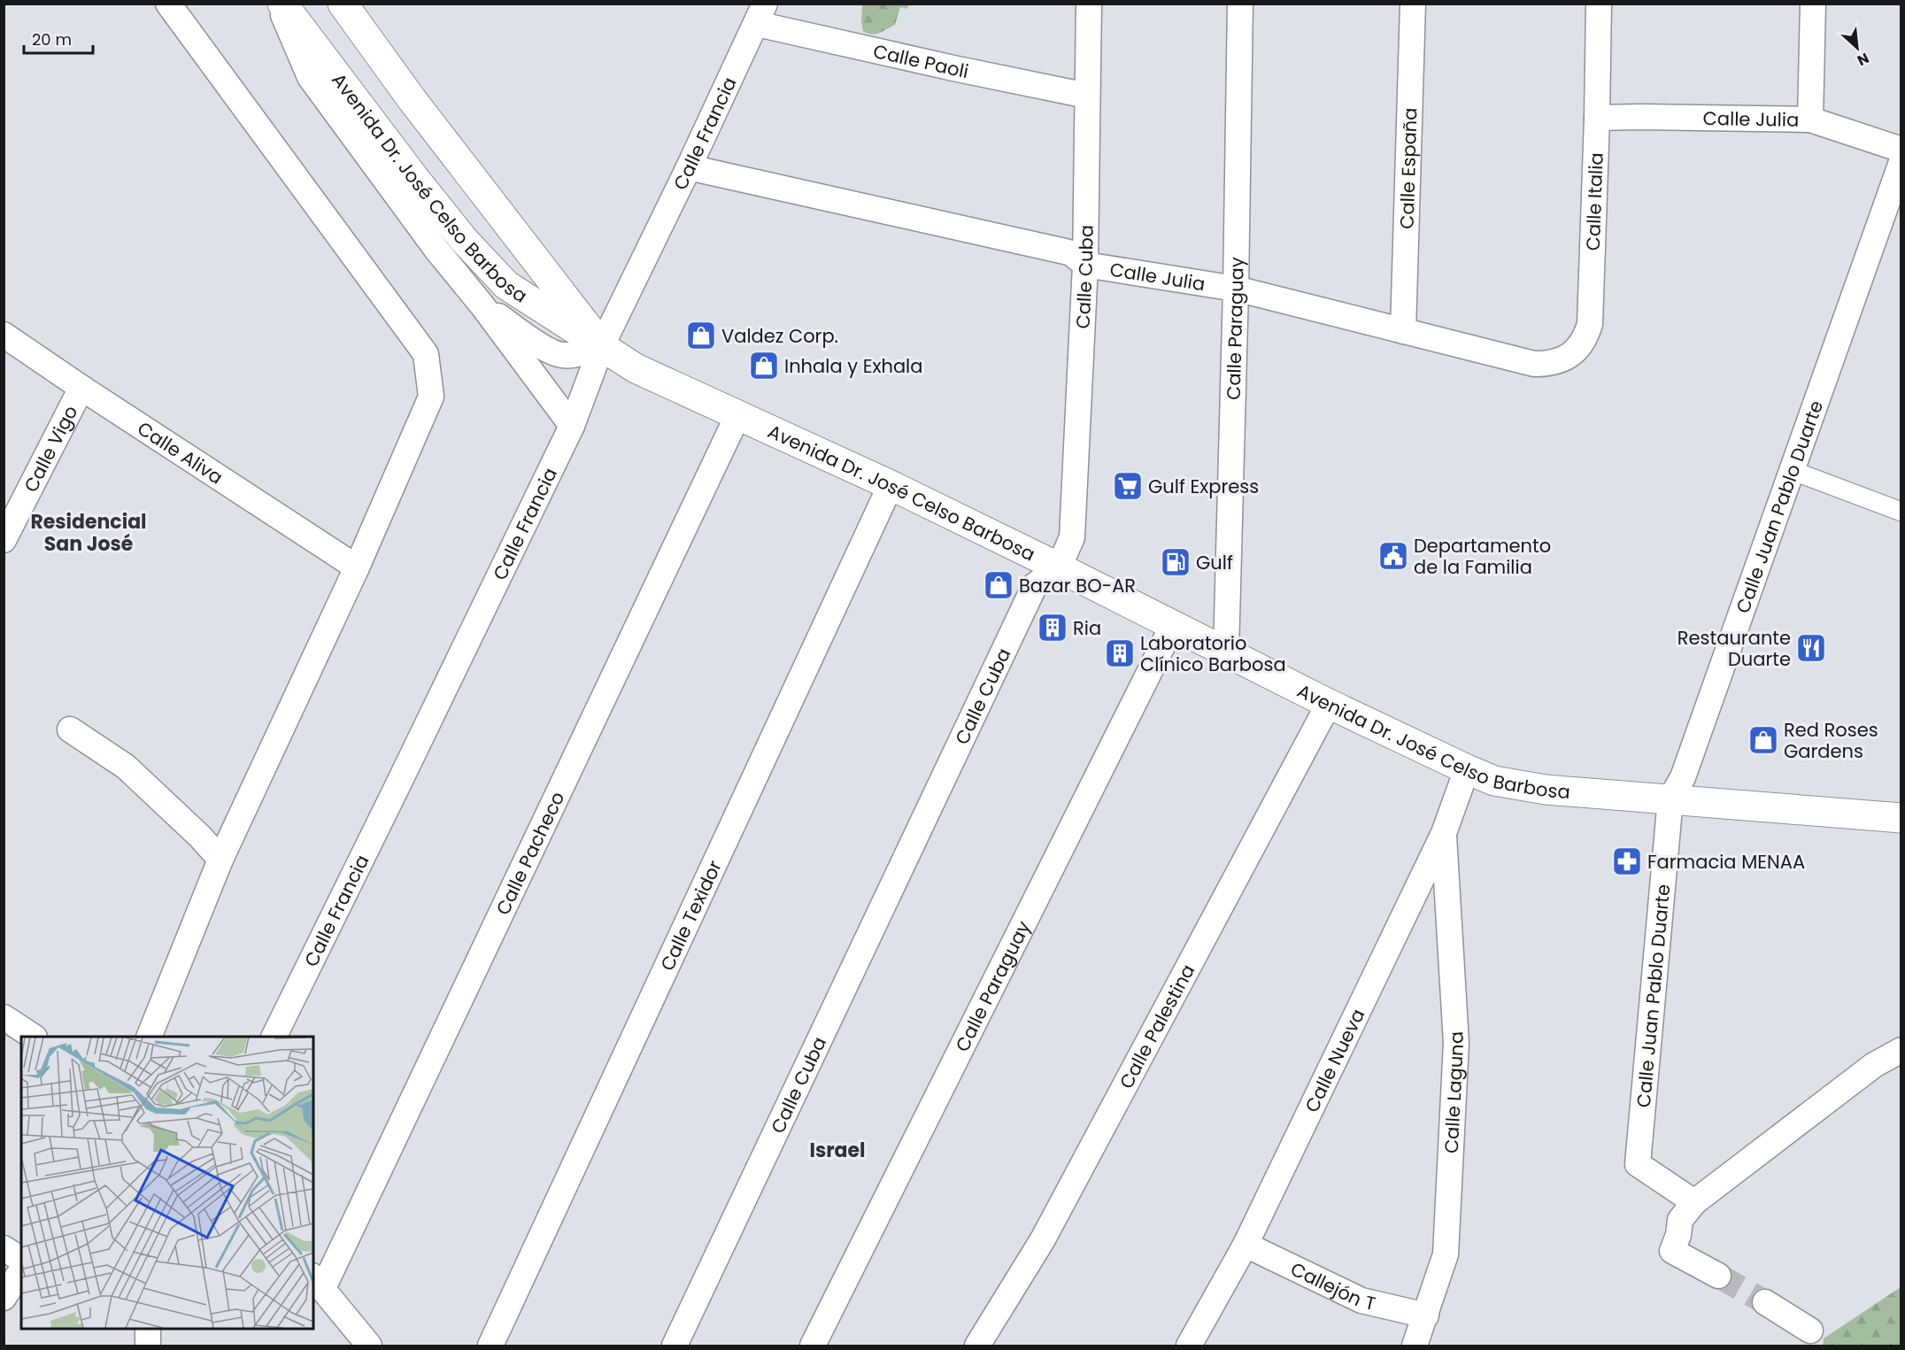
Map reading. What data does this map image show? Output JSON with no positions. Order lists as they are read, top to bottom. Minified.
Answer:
{"streets":{"main road":["Avenida Dr. José Celso Barbosa"],"street":["Calle Paoli","Calle Julia","Calle Francia","Calle España","Calle Italia","Calle Cuba","Calle Paraguay","Calle Vigo","Calle Aliva","Calle Juan Pablo Duarte","Calle Pacheco","Calle Texidor","Calle Palestina","Calle Nueva","Calle Laguna","Callejón T"]},"crossings":[["Calle Paoli","Calle Francia"],["Calle Paoli","Calle Cuba"],["Calle Julia","Calle Francia"],["Calle Julia","Calle España"],["Calle Julia","Calle Italia"],["Calle Julia","Calle Cuba"],["Calle Julia","Calle Paraguay"],["Calle Francia","Avenida Dr. José Celso Barbosa"],["Avenida Dr. José Celso Barbosa","Calle Cuba"],["Avenida Dr. José Celso Barbosa","Calle Paraguay"],["Avenida Dr. José Celso Barbosa","Calle Juan Pablo Duarte"],["Avenida Dr. José Celso Barbosa","Calle Pacheco"],["Avenida Dr. José Celso Barbosa","Calle Texidor"],["Avenida Dr. José Celso Barbosa","Calle Palestina"],["Avenida Dr. José Celso Barbosa","Calle Nueva"],["Calle Vigo","Calle Aliva"],["Calle Nueva","Calle Laguna"],["Calle Nueva","Callejón T"],["Calle Laguna","Callejón T"]],"districts":["Residencial San José","Israel"],"places":{"shop":["Valdez Corp.","Inhala y Exhala","Bazar BO-AR","Red Roses Gardens"],"supermarket":["Gulf Express"],"public building":["Departamento de la Familia"],"fuel station":["Gulf"],"building":["Ria","Laboratorio Clínico Barbosa"],"restaurant":["Restaurante Duarte"],"pharmacy":["Farmacia MENAA"]},"scale_bar":"20 m","north":"bottom right"}
